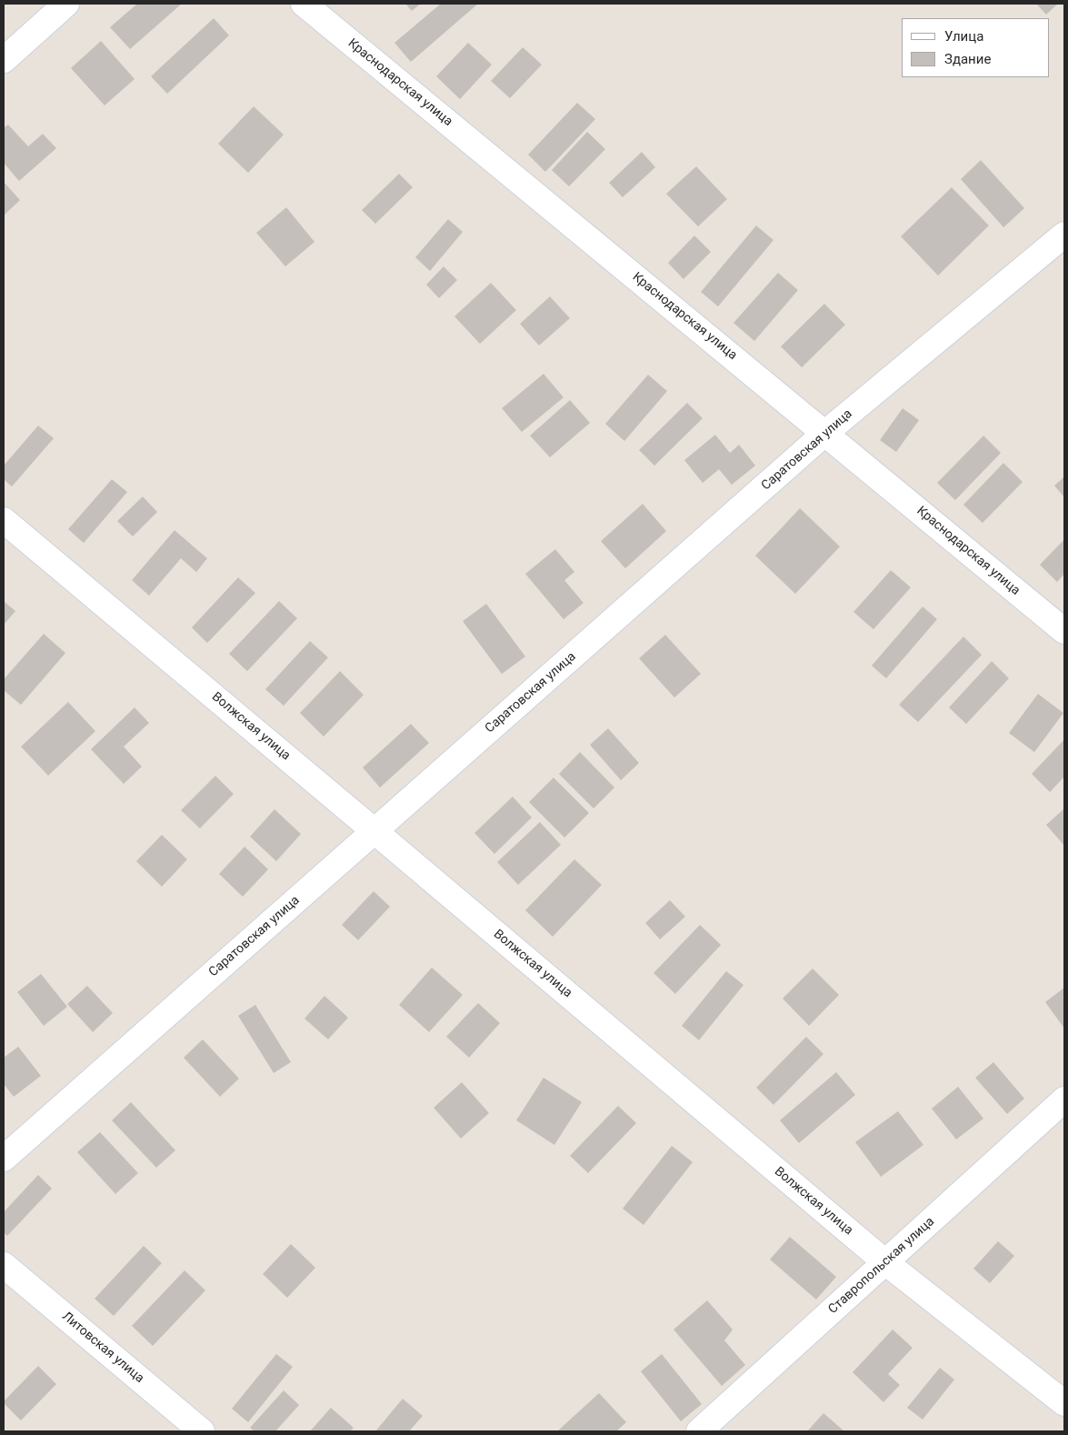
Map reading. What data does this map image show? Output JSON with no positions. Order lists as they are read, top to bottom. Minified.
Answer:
{"streets":{"street":["Краснодарская улица","Саратовская улица","Волжская улица","Ставропольская улица","Литовская улица"]},"crossings":[["Краснодарская улица","Саратовская улица"],["Саратовская улица","Волжская улица"],["Волжская улица","Ставропольская улица"]],"legend":["Улица","Здание"]}
